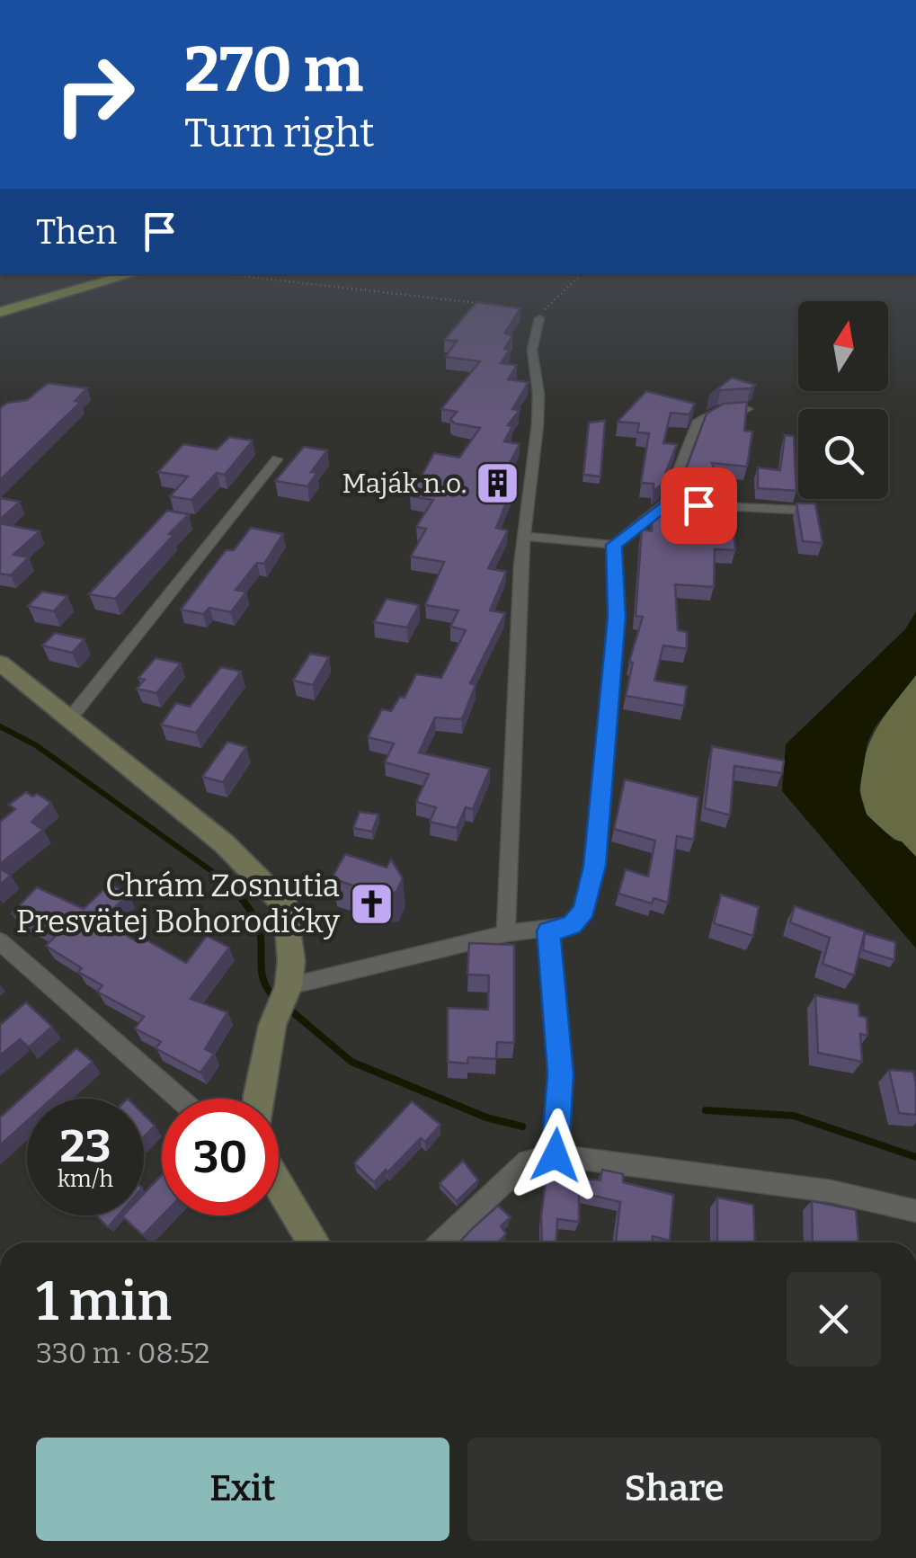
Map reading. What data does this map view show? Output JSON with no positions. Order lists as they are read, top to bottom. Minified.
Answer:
{"places":{"building":["Maják n.o."],"church":["Chrám Zosnutia Presvätej Bohorodičky"]},"north":"top","page":{"turn":["270 m","Turn right"],"then":"Then","speed":"23 km/h","limit":"30","heading":["1 min","330 m · 08:52"],"buttons":["Exit","Share"]}}
